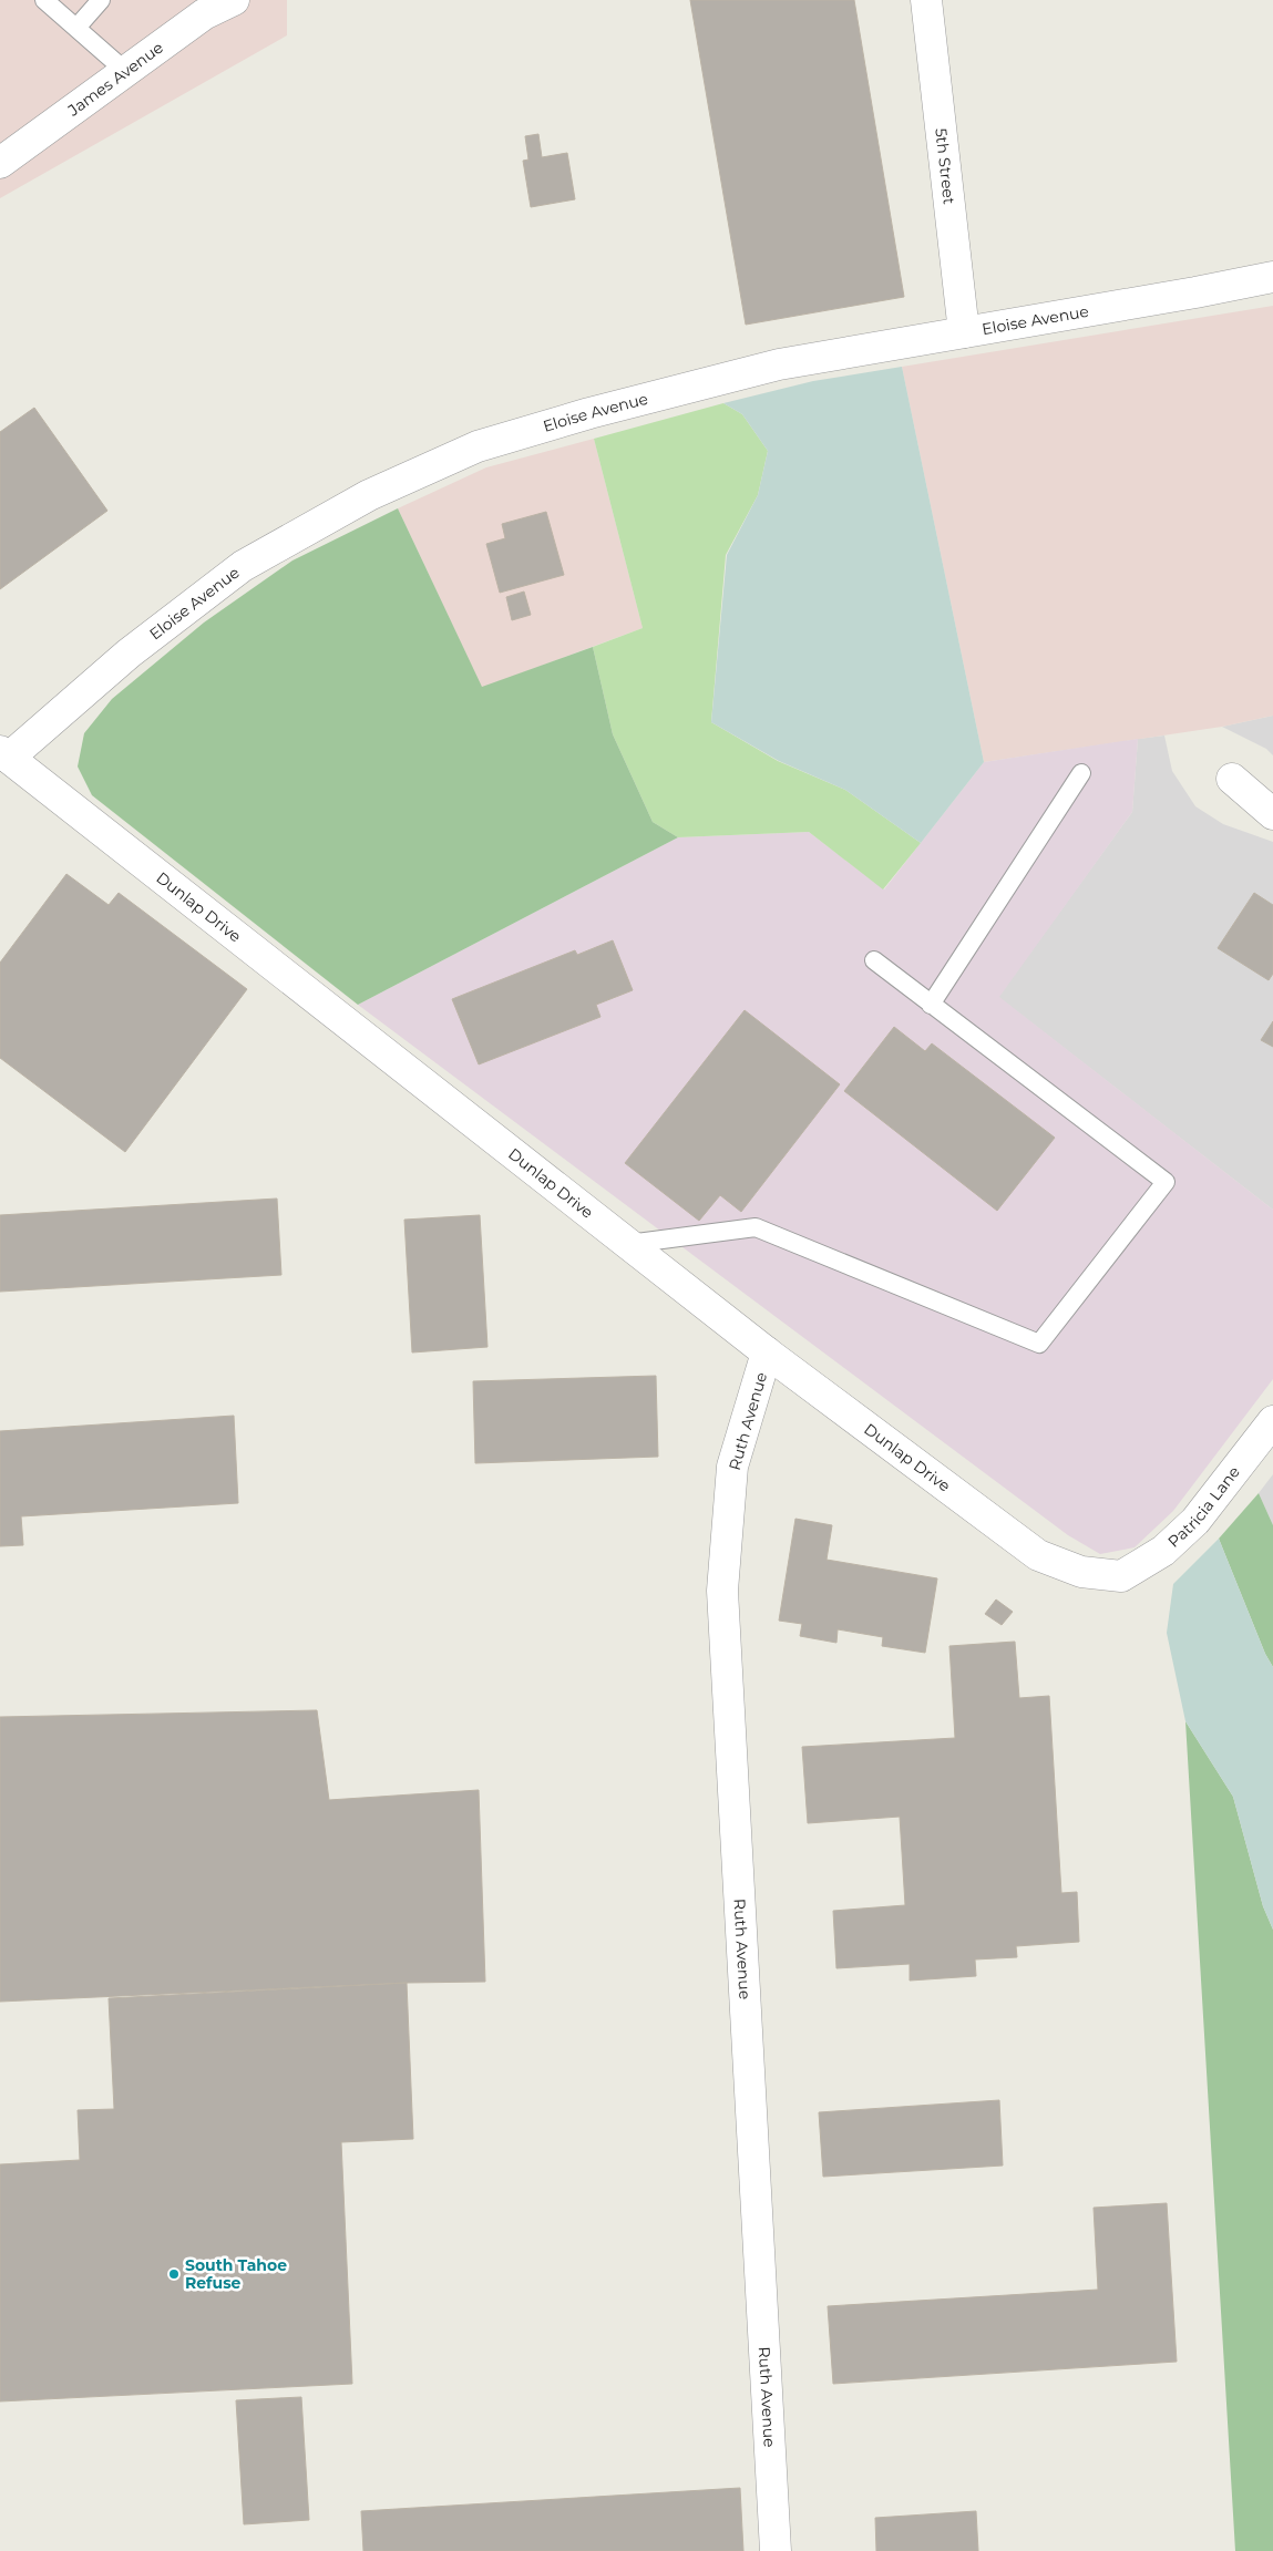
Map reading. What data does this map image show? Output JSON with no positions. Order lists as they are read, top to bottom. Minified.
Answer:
{"streets":{"street":["James Avenue","5th Street","Eloise Avenue","Dunlap Drive","Ruth Avenue","Patricia Lane"]},"crossings":[["5th Street","Eloise Avenue"],["Eloise Avenue","Dunlap Drive"],["Dunlap Drive","Ruth Avenue"],["Dunlap Drive","Patricia Lane"]],"places":["South Tahoe Refuse"]}
